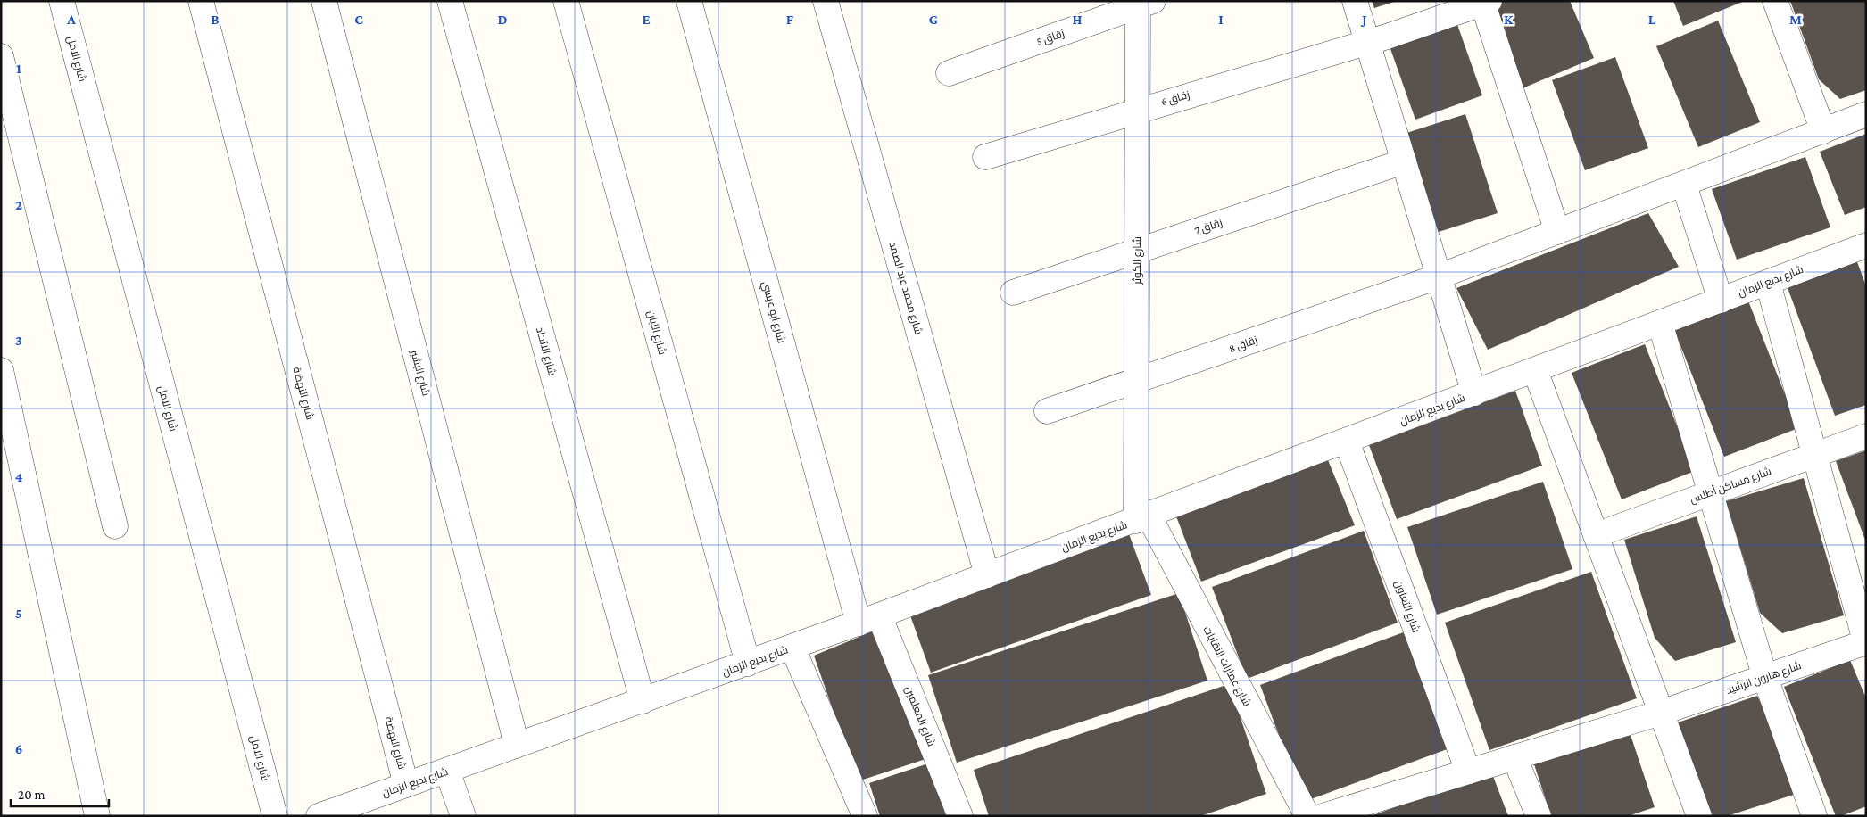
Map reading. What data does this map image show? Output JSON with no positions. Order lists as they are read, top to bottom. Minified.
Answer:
{"streets":{"street":["زقاق 5","شارع الامل","زقاق 6","زقاق 7","شارع الكوثر","شارع بديع الزمان","شارع محمد عبد الصمد","شارع ابو عيسي","شارع اللبان","زقاق 8","شارع الاتحاد","شارع البشير","شارع النهضة","شارع مساكن أطلس","شارع التعاون","شارع عمارات النقابات","شارع هارون الرشيد","شارع المعلمين"]},"crossings":[["زقاق 5","شارع الكوثر"],["زقاق 6","شارع الكوثر"],["زقاق 7","شارع الكوثر"],["شارع الكوثر","شارع بديع الزمان"],["شارع الكوثر","زقاق 8"],["شارع الكوثر","شارع عمارات النقابات"],["شارع بديع الزمان","شارع محمد عبد الصمد"],["شارع بديع الزمان","شارع ابو عيسي"],["شارع بديع الزمان","شارع اللبان"],["شارع بديع الزمان","شارع الاتحاد"],["شارع بديع الزمان","شارع البشير"],["شارع بديع الزمان","شارع النهضة"],["شارع بديع الزمان","شارع التعاون"],["شارع بديع الزمان","شارع عمارات النقابات"],["شارع بديع الزمان","شارع المعلمين"],["شارع ابو عيسي","شارع المعلمين"]],"scale_bar":"20 m","grid":{"columns":["A","B","C","D","E","F","G","H","I","J","K","L","M"],"rows":["1","2","3","4","5","6"]}}
